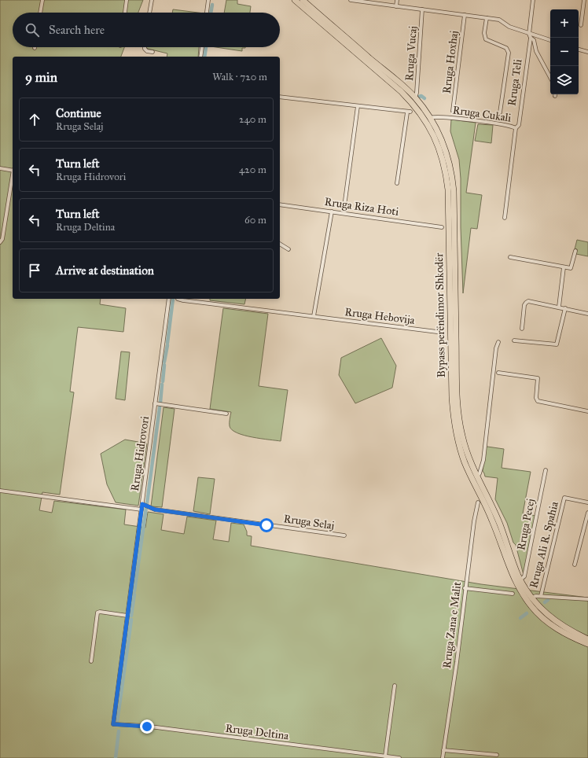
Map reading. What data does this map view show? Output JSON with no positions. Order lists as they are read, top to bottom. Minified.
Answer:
{"streets":{"highway":["Bypass perëndimor Shkodër"],"street":["Rruga Vucaj","Rruga Hoxhaj","Rruga Teli","Rruga Cukali","Rruga Riza Hoti","Rruga Hebovija","Rruga Hidrovori","Rruga Selaj","Rruga Pecej","Rruga Ali R. Spahia","Rruga Zana e Malit","Rruga Deltina"]},"crossings":[["Rruga Vucaj","Bypass perëndimor Shkodër"],["Rruga Teli","Rruga Cukali"],["Rruga Cukali","Bypass perëndimor Shkodër"],["Bypass perëndimor Shkodër","Rruga Pecej"],["Rruga Hidrovori","Rruga Selaj"],["Rruga Hidrovori","Rruga Deltina"]],"page":{"map_buttons":["+","−"],"search":"Search here","heading":["9 min","Walk · 720 m"],"list":[["Continue","Rruga Selaj","240 m"],["Turn left","Rruga Hidrovori","420 m"],["Turn left","Rruga Deltina","60 m"],"Arrive at destination"]}}
